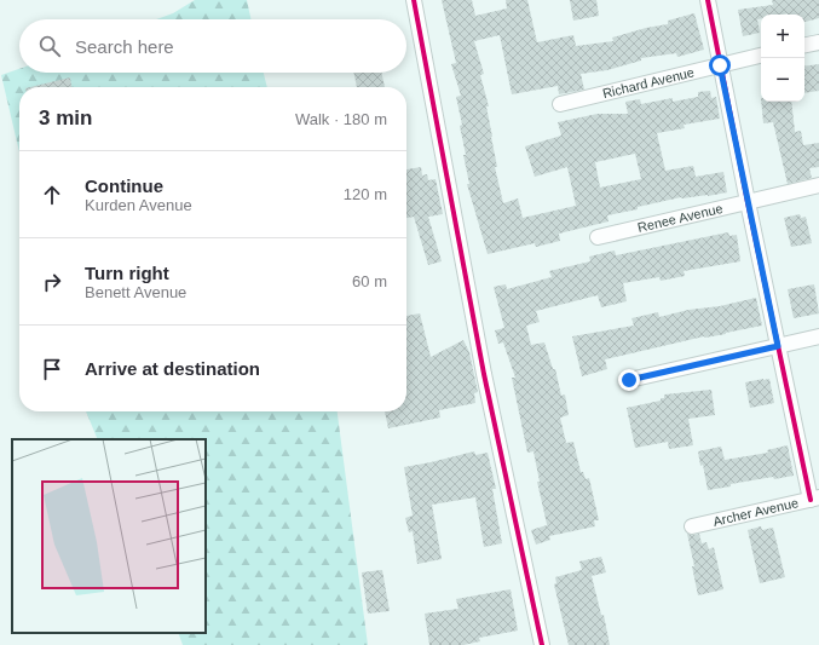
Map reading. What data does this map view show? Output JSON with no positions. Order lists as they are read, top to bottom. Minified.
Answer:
{"streets":{"street":["Richard Avenue","Renee Avenue","Archer Avenue"]},"page":{"map_buttons":["+","−"],"search":"Search here","heading":["3 min","Walk · 180 m"],"list":[["Continue","Kurden Avenue","120 m"],["Turn right","Benett Avenue","60 m"],"Arrive at destination"]}}
